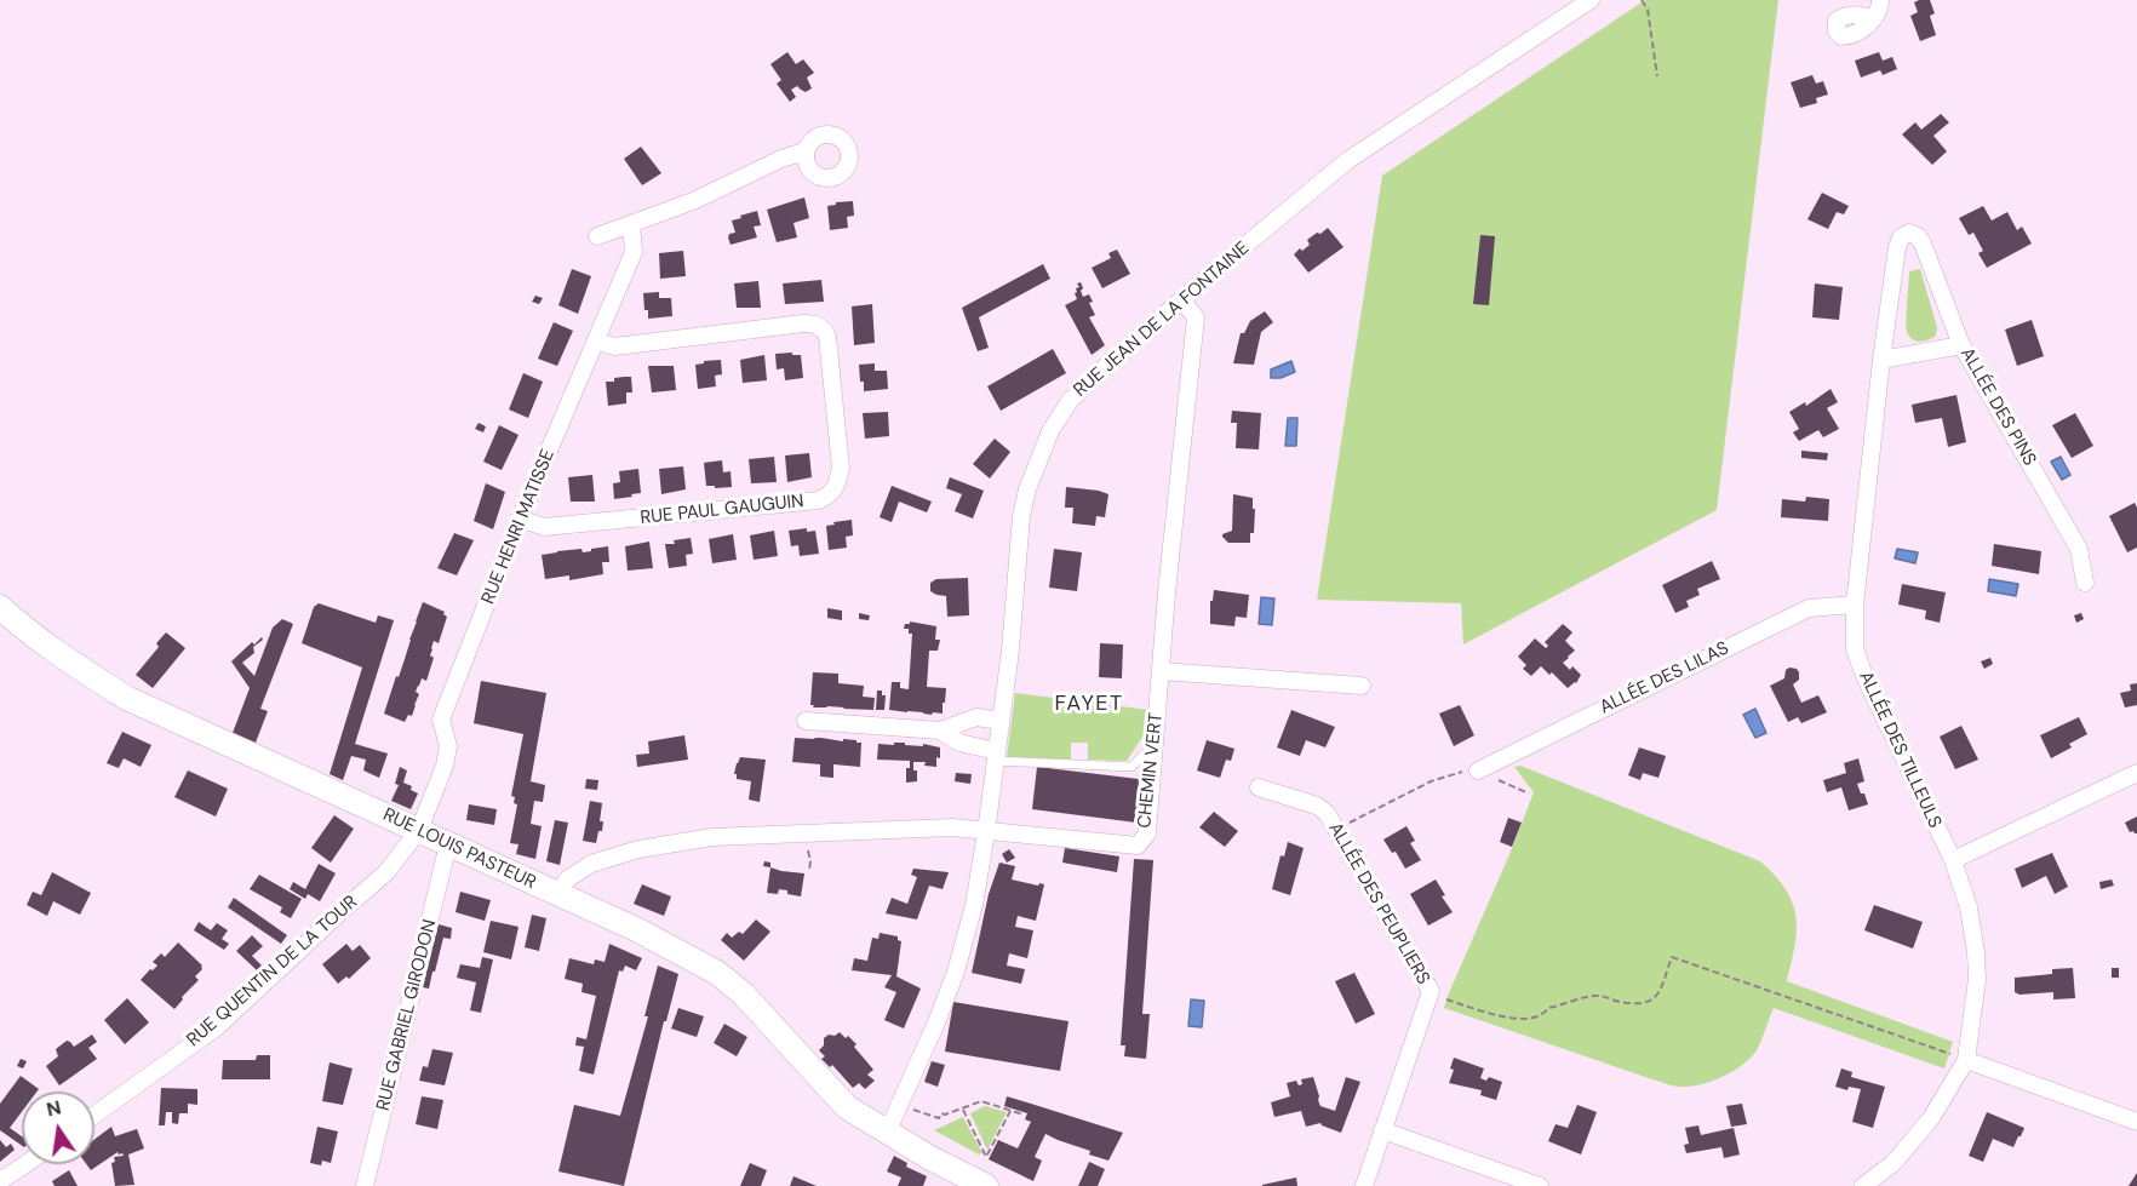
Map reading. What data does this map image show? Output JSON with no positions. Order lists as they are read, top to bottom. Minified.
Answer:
{"streets":{"main road":["RUE LOUIS PASTEUR"],"street":["RUE JEAN DE LA FONTAINE","ALLÉE DES PINS","RUE PAUL GAUGUIN","RUE HENRI MATISSE","ALLÉE DES LILAS","ALLÉE DES TILLEULS","CHEMIN VERT","ALLÉE DES PEUPLIERS","RUE QUENTIN DE LA TOUR","RUE GABRIEL GIRODON"]},"crossings":[["RUE JEAN DE LA FONTAINE","CHEMIN VERT"],["RUE JEAN DE LA FONTAINE","RUE LOUIS PASTEUR"],["ALLÉE DES PINS","ALLÉE DES TILLEULS"],["RUE PAUL GAUGUIN","RUE HENRI MATISSE"],["RUE HENRI MATISSE","RUE LOUIS PASTEUR"],["RUE HENRI MATISSE","RUE QUENTIN DE LA TOUR"],["ALLÉE DES LILAS","ALLÉE DES TILLEULS"],["RUE LOUIS PASTEUR","RUE QUENTIN DE LA TOUR"],["RUE LOUIS PASTEUR","RUE GABRIEL GIRODON"]],"districts":["FAYET"],"north":"top"}
